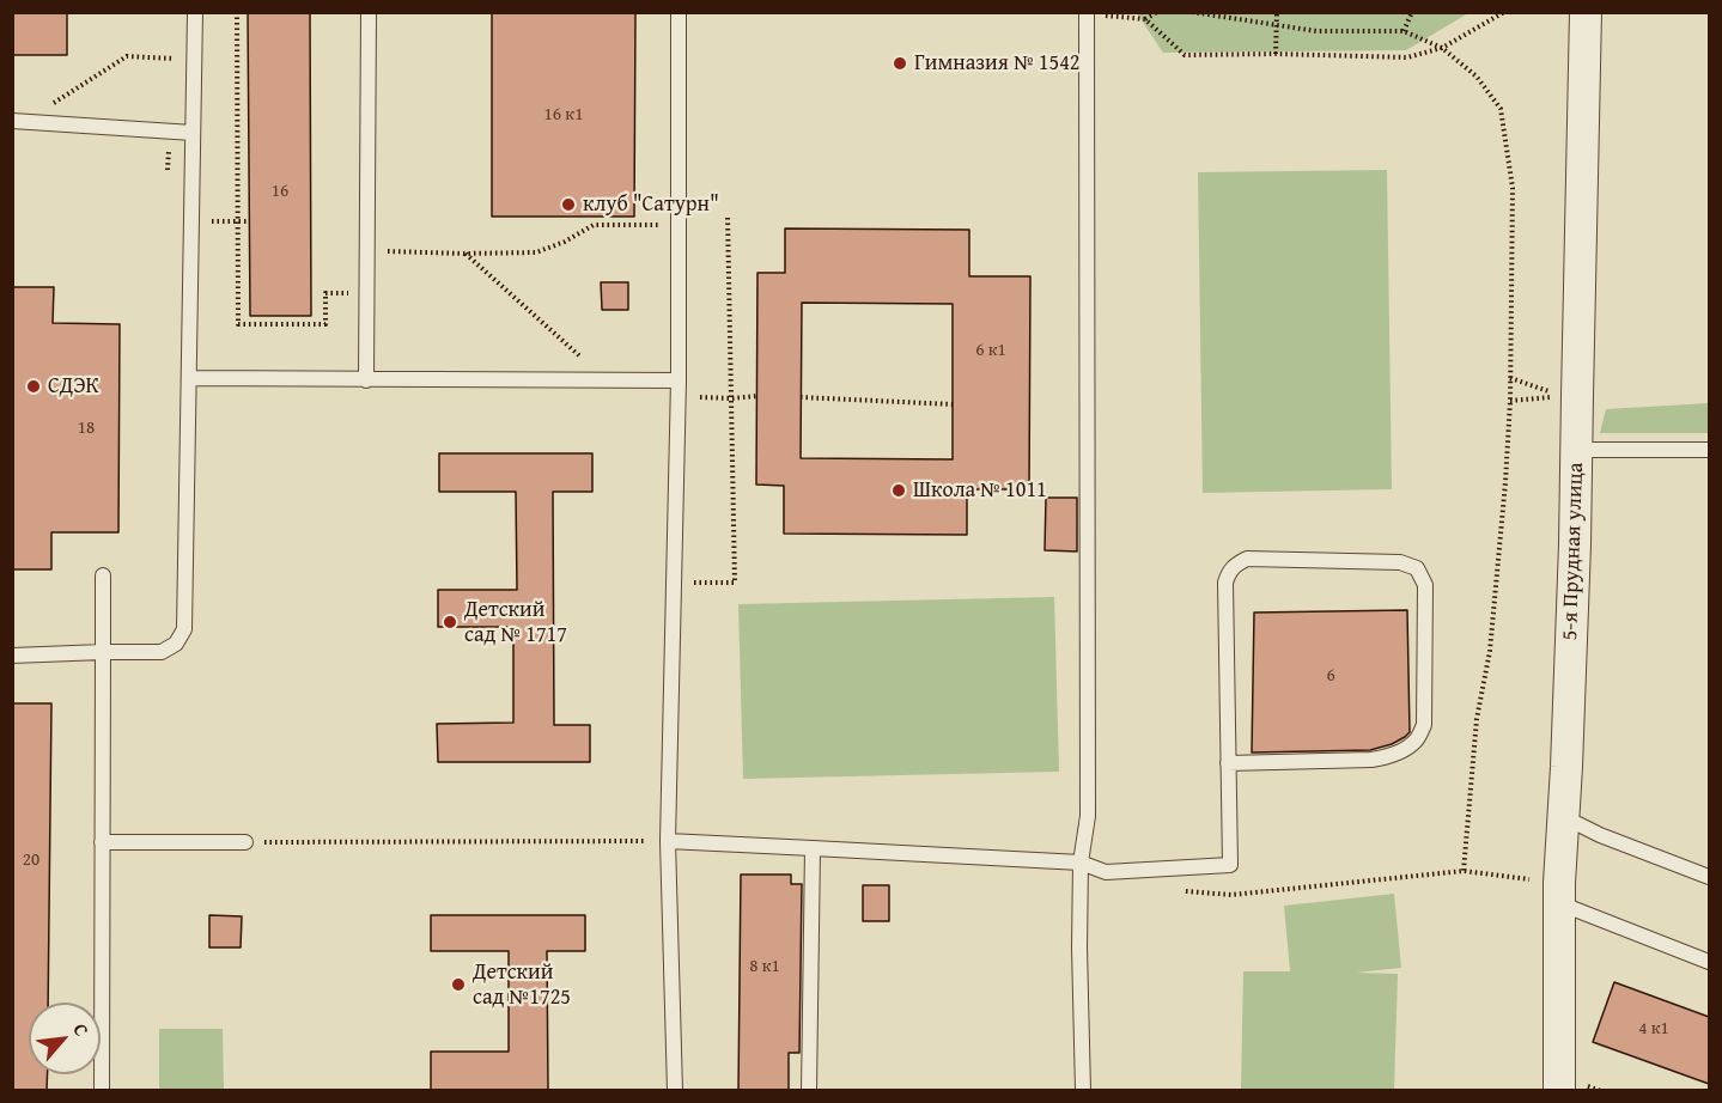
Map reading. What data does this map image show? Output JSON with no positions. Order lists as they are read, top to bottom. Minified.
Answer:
{"streets":{"street":["5-я Прудная улица"]},"places":["Гимназия № 1542","клуб \"Сатурн\"","СДЭК","Школа № 1011","Детский сад № 1717","Детский сад №1725"],"house_numbers":["16 к1","16","6 к1","18","6","20","8 к1","4 к1"],"north":"top right"}
